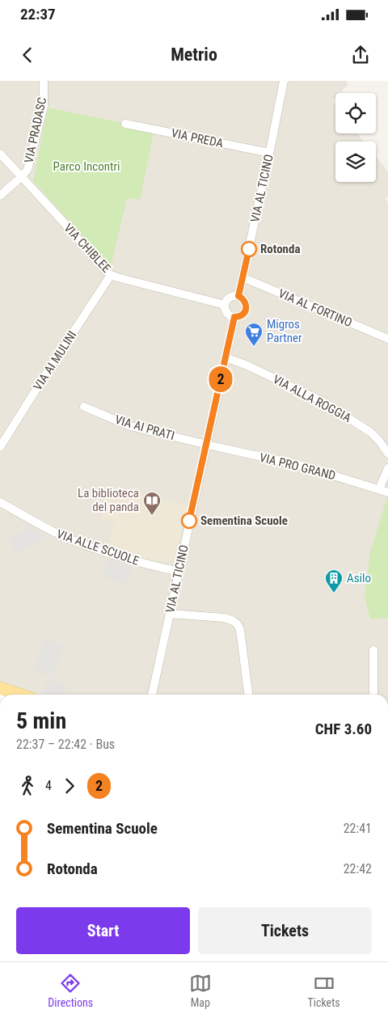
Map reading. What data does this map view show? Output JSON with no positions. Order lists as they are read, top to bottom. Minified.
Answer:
{"streets":{"street":["VIA PRADASC","VIA PREDA","VIA AL TICINO","VIA CHIBLEE","VIA AL FORTINO","VIA AI MULINI","VIA ALLA ROGGIA","VIA AI PRATI","VIA PRO GRAND","VIA ALLE SCUOLE"]},"crossings":[["VIA PRADASC","VIA CHIBLEE"],["VIA PREDA","VIA AL TICINO"],["VIA AL TICINO","VIA CHIBLEE"],["VIA AL TICINO","VIA AL FORTINO"],["VIA AL TICINO","VIA ALLA ROGGIA"],["VIA AL TICINO","VIA AI PRATI"],["VIA AL TICINO","VIA PRO GRAND"],["VIA AL TICINO","VIA ALLE SCUOLE"],["VIA CHIBLEE","VIA AI MULINI"],["VIA AI PRATI","VIA PRO GRAND"]],"parks":["Parco Incontri"],"places":{"other":["Rotonda","Sementina Scuole"],"supermarket":["Migros Partner"],"library":["La biblioteca del panda"],"building":["Asilo"]},"lines":["bus line 2"],"page":{"status":"22:37","header":"Metrio","on_map":"2","heading":["5 min","22:37 – 22:42 · Bus","CHF 3.60"],"legs":["4","2"],"list":[{"name":"Sementina Scuole","value":"22:41"},{"name":"Rotonda","value":"22:42"}],"buttons":["Start","Tickets"],"tabs":["Directions","Map","Tickets"]}}
